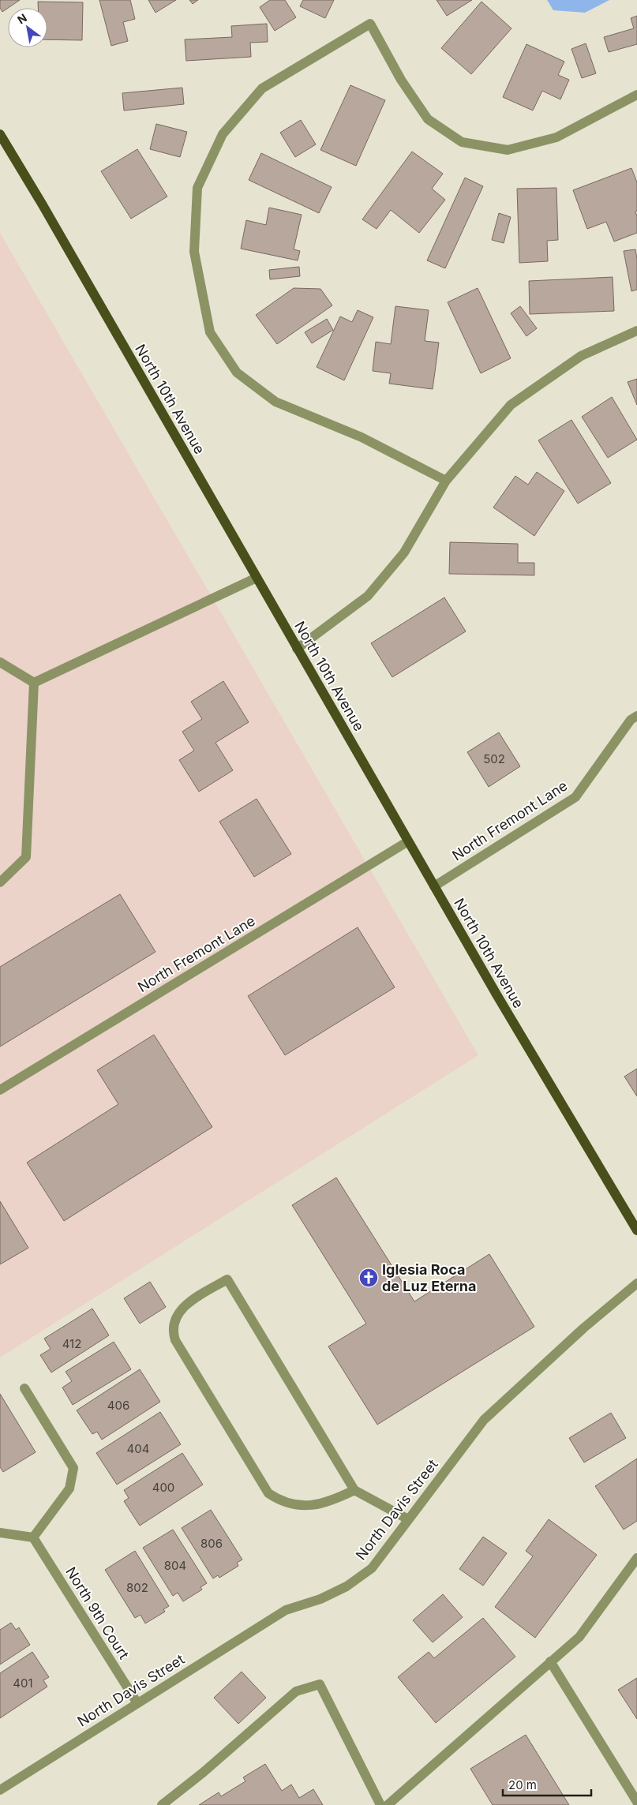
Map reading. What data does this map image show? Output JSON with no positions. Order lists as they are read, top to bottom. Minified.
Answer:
{"streets":{"main road":["North 10th Avenue"],"street":["North Fremont Lane","North Davis Street","North 9th Court"]},"crossings":[["North 10th Avenue","North Fremont Lane"],["North Davis Street","North 9th Court"]],"places":{"church":["Iglesia Roca de Luz Eterna"]},"house_numbers":["502","412","406","404","400","806","804","802","401"],"scale_bar":"20 m","north":"top left"}
